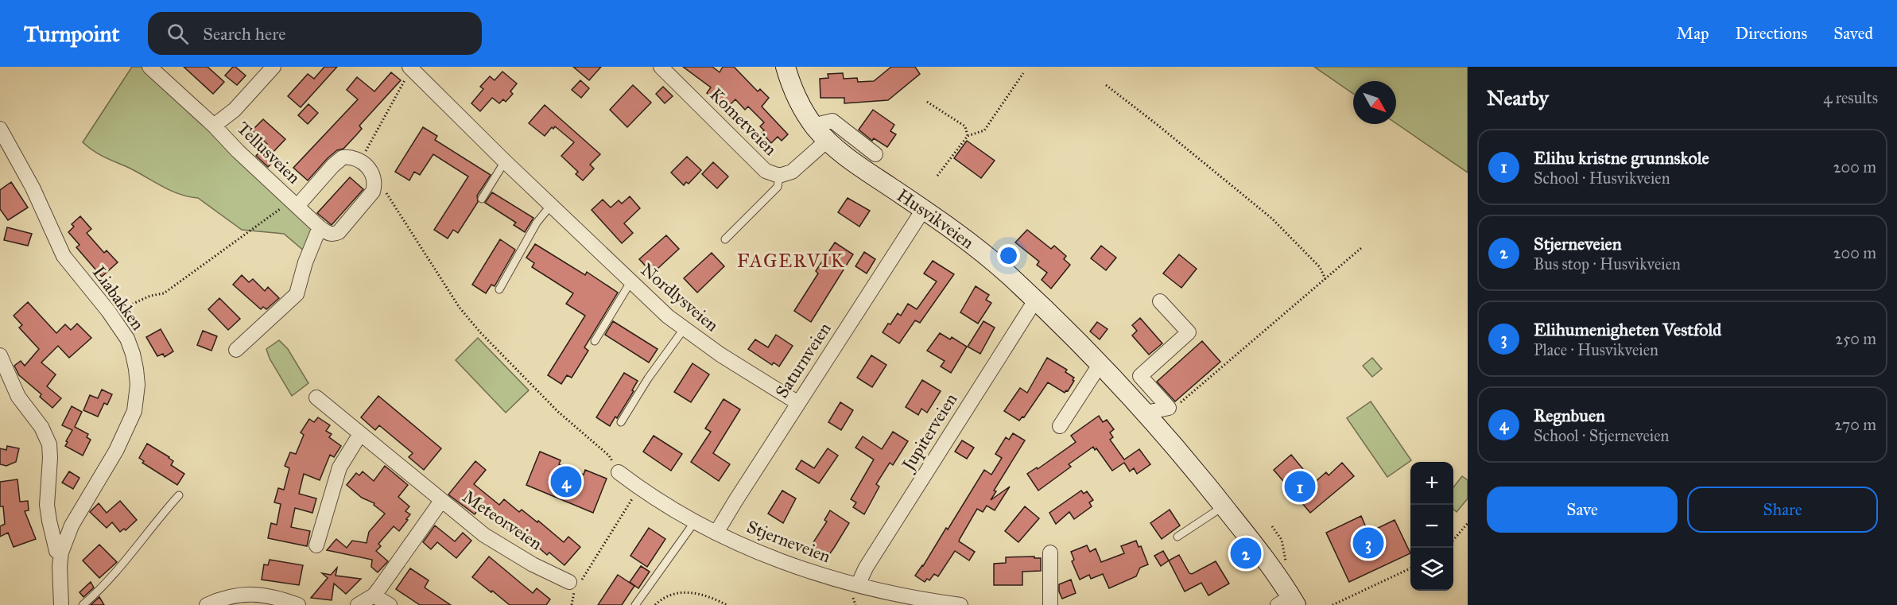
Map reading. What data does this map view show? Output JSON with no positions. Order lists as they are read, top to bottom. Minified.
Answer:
{"streets":{"main road":["Husvikveien"],"street":["Kometveien","Tellusveien","Nordlysveien","Liabakken","Saturnveien","Jupiterveien","Meteorveien","Stjerneveien"]},"crossings":[["Kometveien","Husvikveien"],["Husvikveien","Saturnveien"],["Husvikveien","Jupiterveien"],["Nordlysveien","Saturnveien"],["Saturnveien","Stjerneveien"],["Jupiterveien","Stjerneveien"]],"districts":["FAGERVIK"],"north":"bottom right","page":{"header":"Turnpoint","search":"Search here","nav":["Map","Directions","Saved"],"heading":["Nearby","4 results"],"list":[{"mark":"1","name":"Elihu kristne grunnskole","note":"School · Husvikveien","value":"200 m"},{"mark":"2","name":"Stjerneveien","note":"Bus stop · Husvikveien","value":"200 m"},{"mark":"3","name":"Elihumenigheten Vestfold","note":"Place · Husvikveien","value":"250 m"},{"mark":"4","name":"Regnbuen","note":"School · Stjerneveien","value":"270 m"}],"map_buttons":["+","−"],"pins":["4","1","3","2"],"buttons":["Save","Share"]}}
